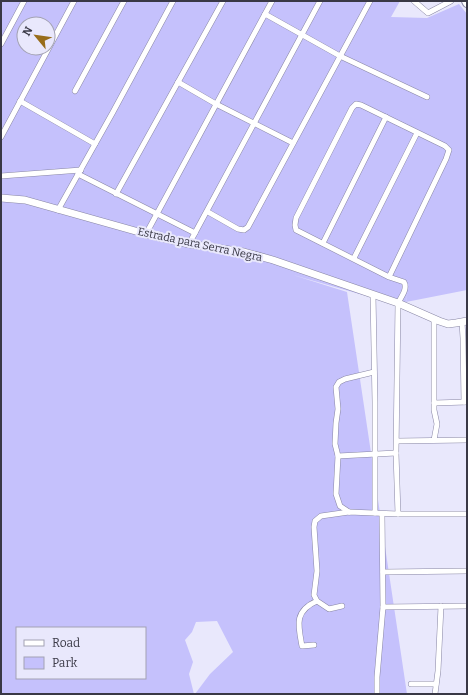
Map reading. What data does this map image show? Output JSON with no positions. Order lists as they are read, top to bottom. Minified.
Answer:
{"streets":{"street":["Estrada para Serra Negra"]},"legend":["Road","Park"],"north":"top left"}
